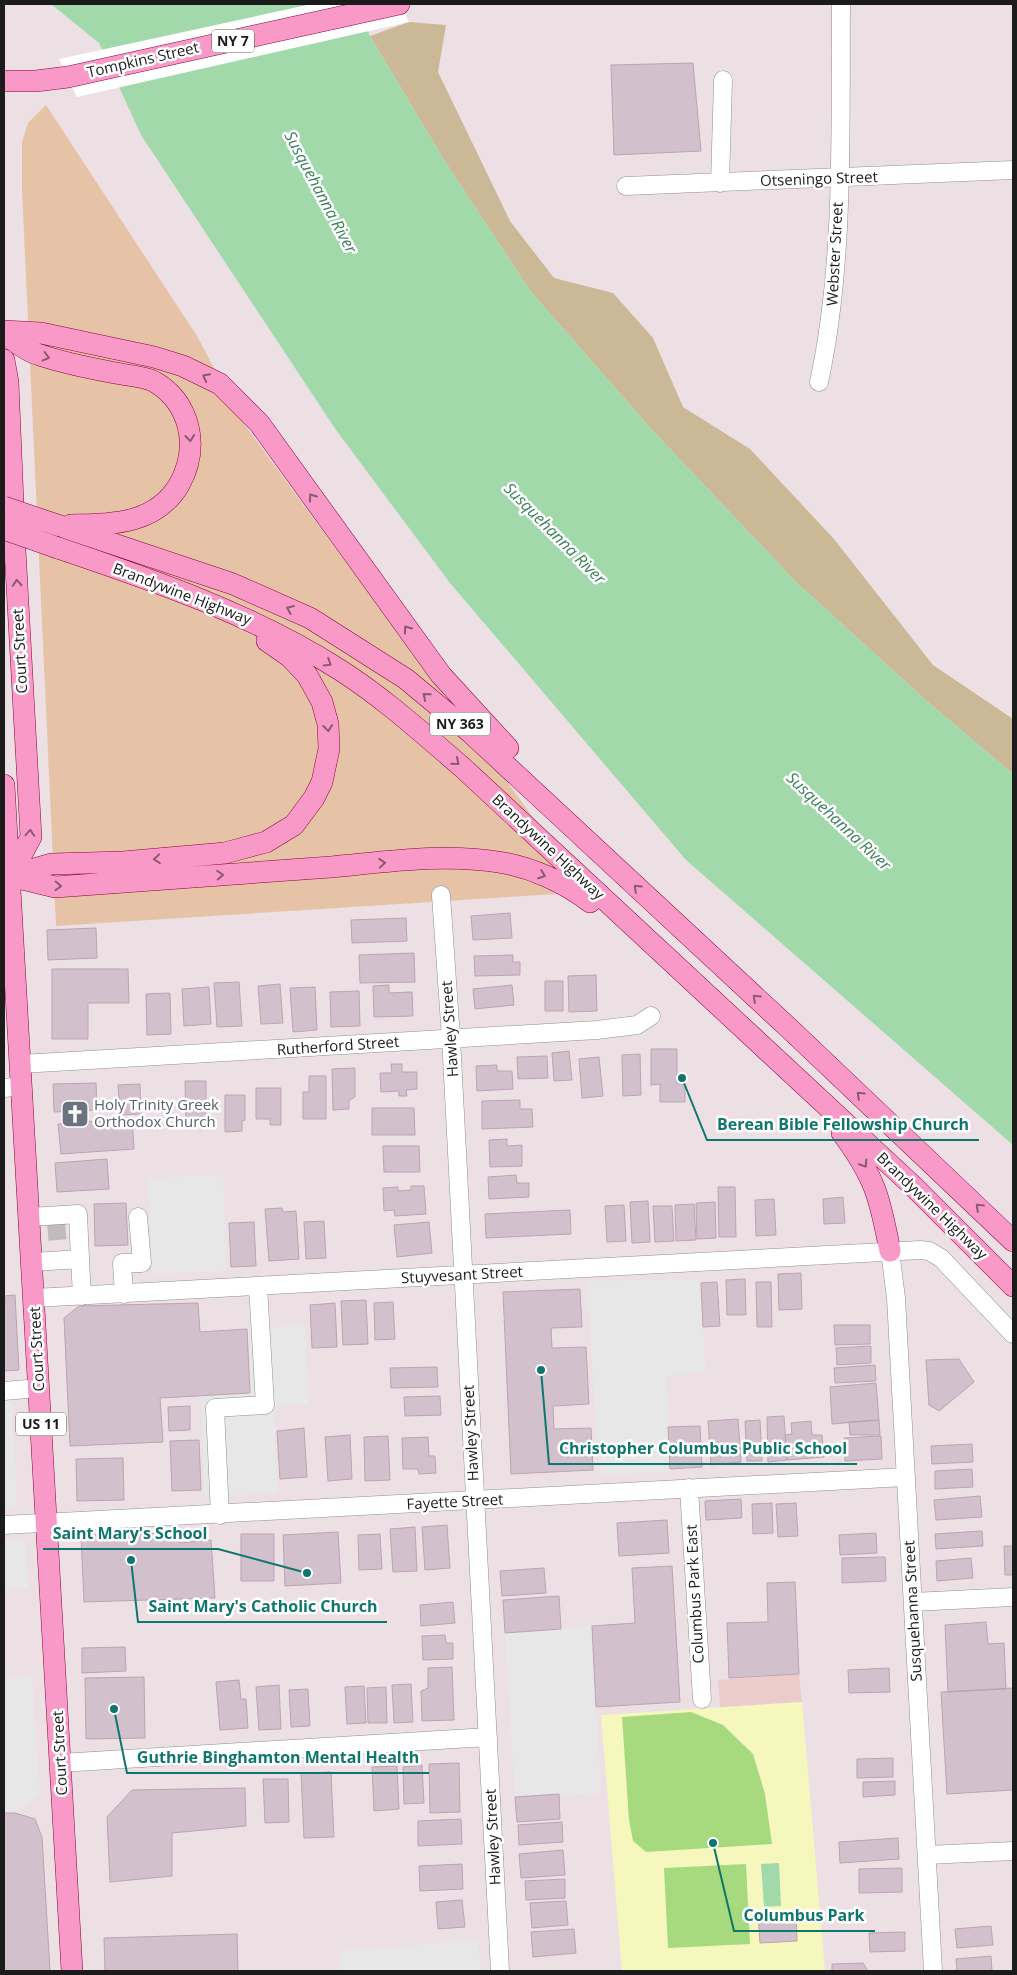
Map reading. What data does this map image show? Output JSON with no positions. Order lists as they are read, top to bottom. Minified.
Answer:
{"streets":{"main road":["NY 7","Tompkins Street","Brandywine Highway","Court Street","NY 363","US 11"],"street":["Otseningo Street","Webster Street","Hawley Street","Rutherford Street","Stuyvesant Street","Fayette Street","Columbus Park East","Susquehanna Street"]},"crossings":[["Otseningo Street","Webster Street"],["Court Street","Rutherford Street"],["Court Street","Stuyvesant Street"],["Court Street","Fayette Street"],["Hawley Street","Rutherford Street"],["Hawley Street","Stuyvesant Street"],["Hawley Street","Fayette Street"],["Stuyvesant Street","Susquehanna Street"],["Fayette Street","Columbus Park East"],["Fayette Street","Susquehanna Street"]],"water":["Susquehanna River"],"places":{"other":["Berean Bible Fellowship Church","Christopher Columbus Public School","Saint Mary's Catholic Church","Saint Mary's School","Guthrie Binghamton Mental Health","Columbus Park"],"church":["Holy Trinity Greek Orthodox Church"]}}
